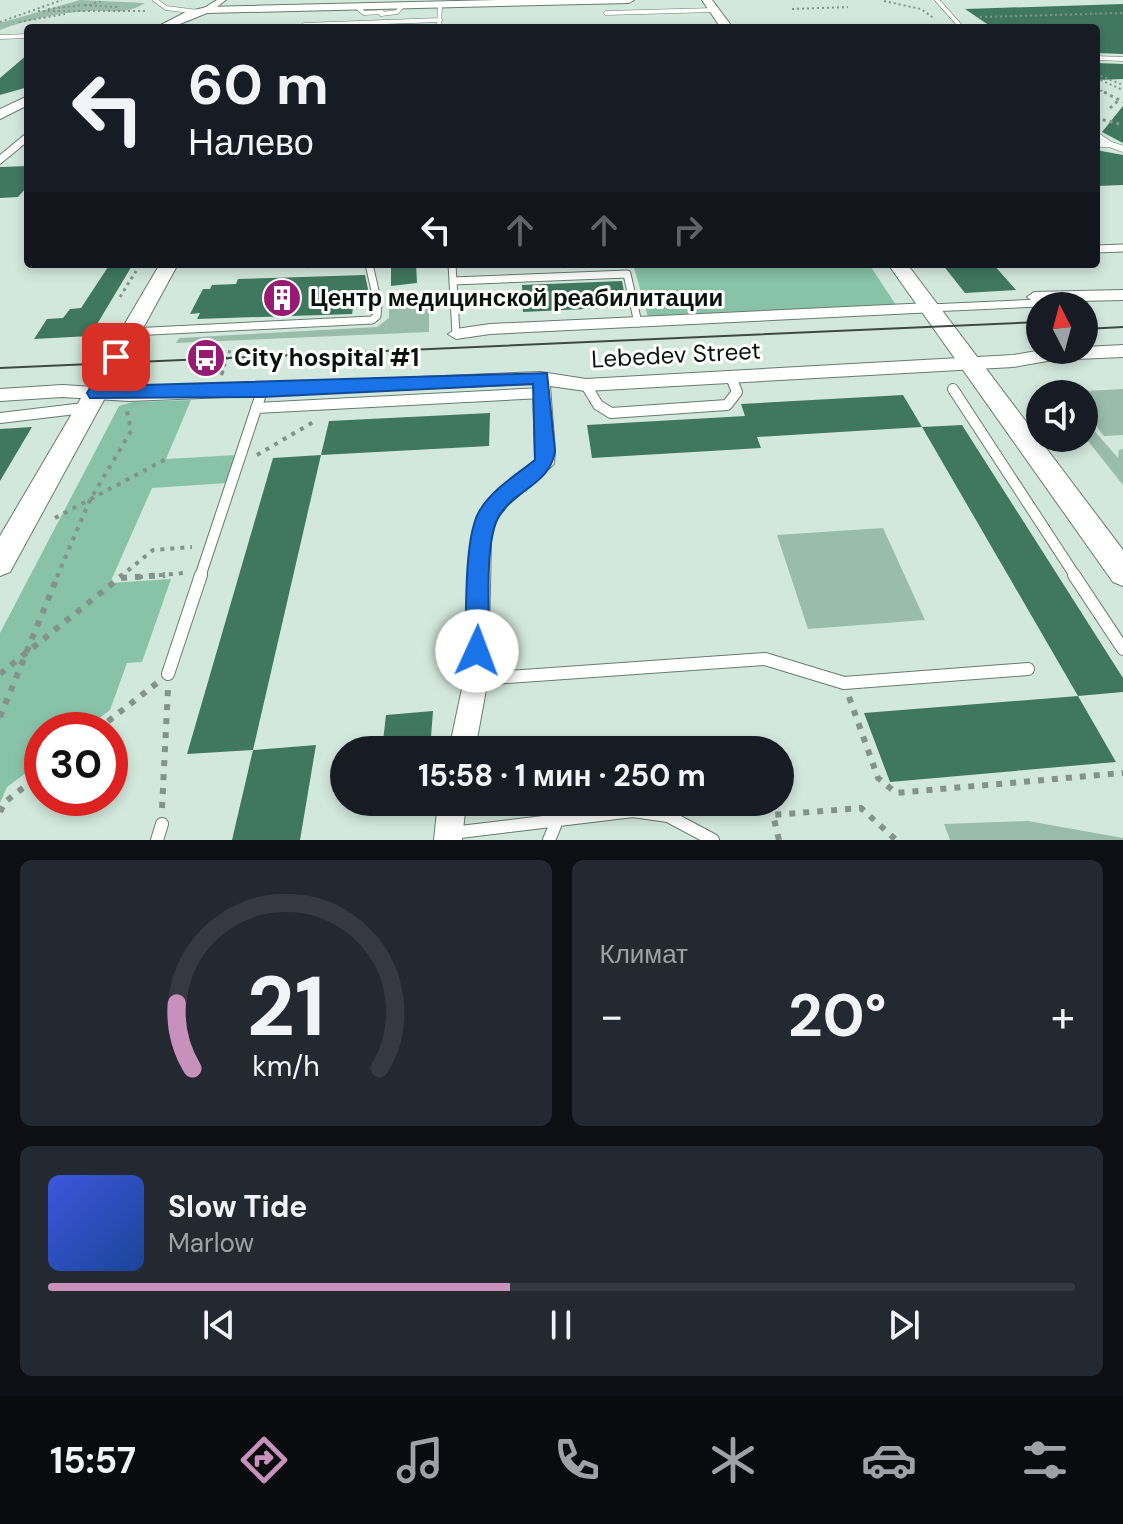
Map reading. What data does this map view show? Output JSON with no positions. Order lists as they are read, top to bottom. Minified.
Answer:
{"streets":{"street":["Lebedev Street"]},"places":{"building":["Центр медицинской реабилитации"],"bus stop":["City hospital #1"]},"north":"top","page":{"turn":["60 m","Налево"],"limit":"30","trip":"15:58 · 1 мин · 250 m","tile":"Климат","heat":["−","20°","+"],"song":["Slow Tide","Marlow"],"tabs":"15:57","gauge":["21","km/h"]}}
